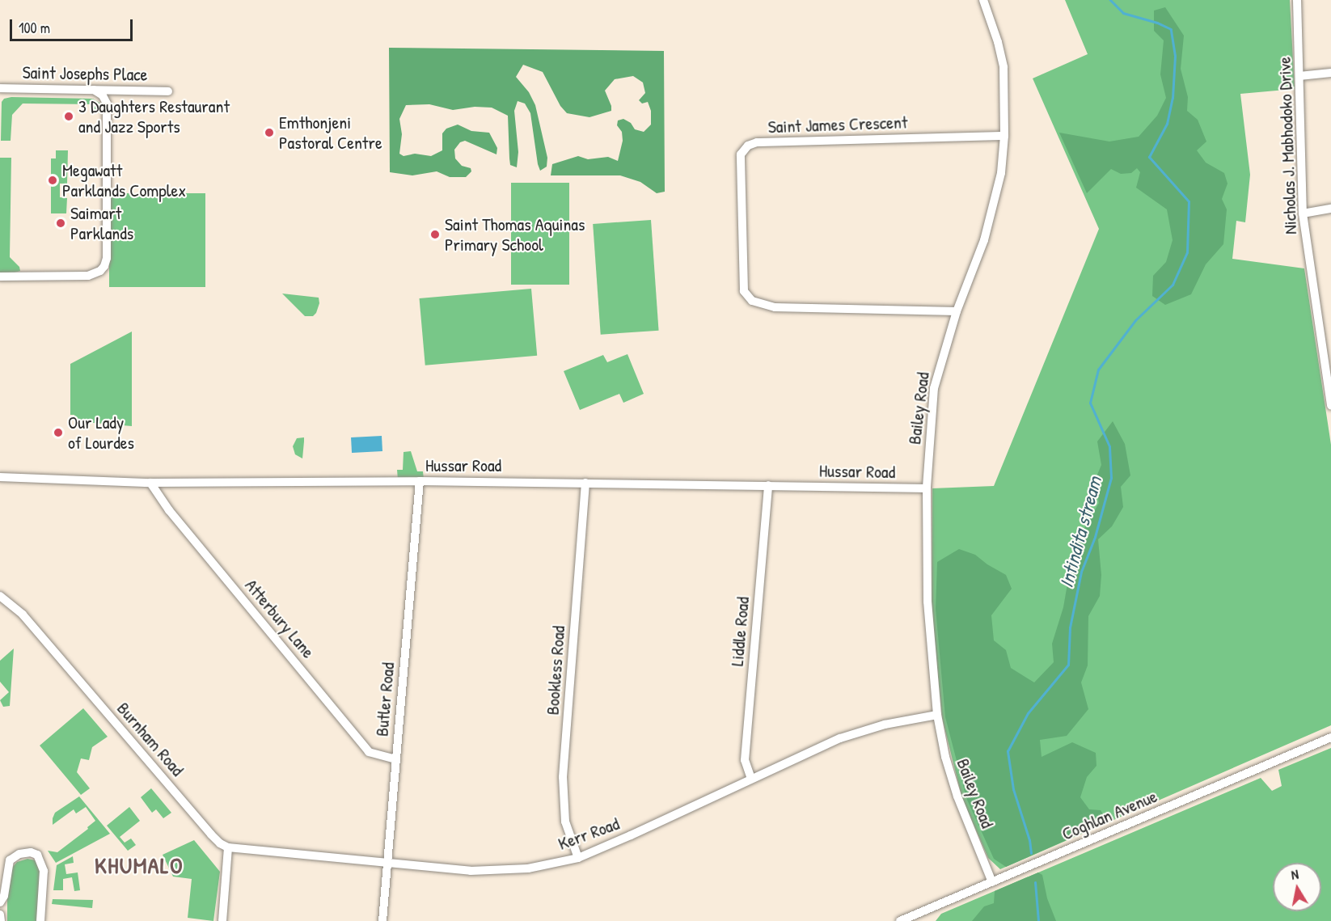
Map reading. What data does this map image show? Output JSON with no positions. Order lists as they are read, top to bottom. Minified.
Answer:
{"streets":{"street":["Saint Josephs Place","Saint James Crescent","Nicholas J. Mabhodoko Drive","Bailey Road","Hussar Road","Atterbury Lane","Liddle Road","Bookless Road","Butler Road","Burnham Road","Coghlan Avenue","Kerr Road"]},"crossings":[["Saint James Crescent","Bailey Road"],["Bailey Road","Hussar Road"],["Bailey Road","Coghlan Avenue"],["Bailey Road","Kerr Road"],["Hussar Road","Atterbury Lane"],["Hussar Road","Liddle Road"],["Hussar Road","Bookless Road"],["Hussar Road","Butler Road"],["Atterbury Lane","Butler Road"],["Liddle Road","Kerr Road"],["Bookless Road","Kerr Road"],["Butler Road","Kerr Road"],["Burnham Road","Kerr Road"]],"districts":["KHUMALO"],"water":["Intindita stream"],"places":["3 Daughters Restaurant and Jazz Sports","Emthonjeni Pastoral Centre","Megawatt Parklands Complex","Saimart Parklands","Saint Thomas Aquinas Primary School","Our Lady of Lourdes"],"scale_bar":"100 m","north":"top"}
